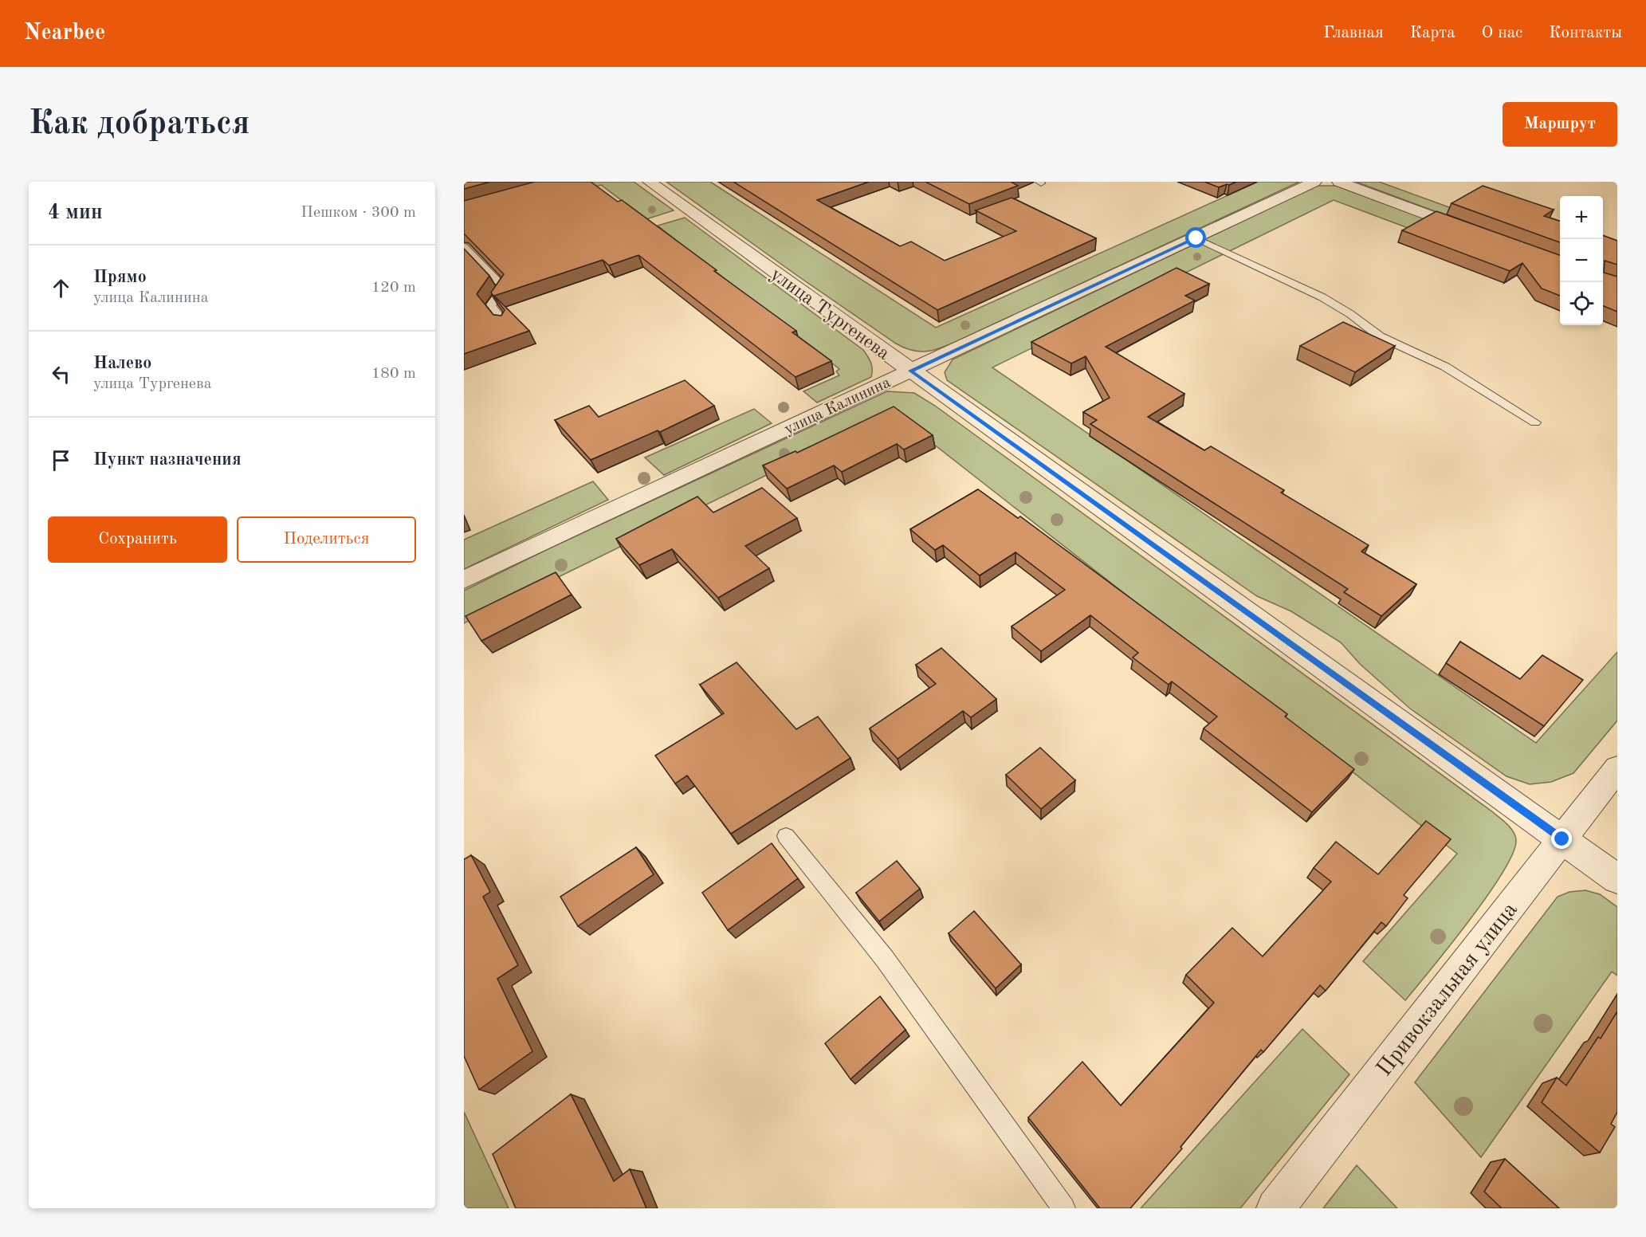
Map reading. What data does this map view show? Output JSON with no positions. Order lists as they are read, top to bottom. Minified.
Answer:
{"streets":{"street":["улица Тургенева","улица Калинина","Привокзальная улица"]},"crossings":[["улица Тургенева","улица Калинина"],["улица Тургенева","Привокзальная улица"]],"page":{"header":"Nearbee","nav":["Главная","Карта","О нас","Контакты"],"buttons":["Маршрут",["Сохранить","Поделиться"]],"title":"Как добраться","heading":["4 мин","Пешком · 300 m"],"map_buttons":["+","−"],"list":[["Прямо","улица Калинина","120 m"],["Налево","улица Тургенева","180 m"],"Пункт назначения"]}}
